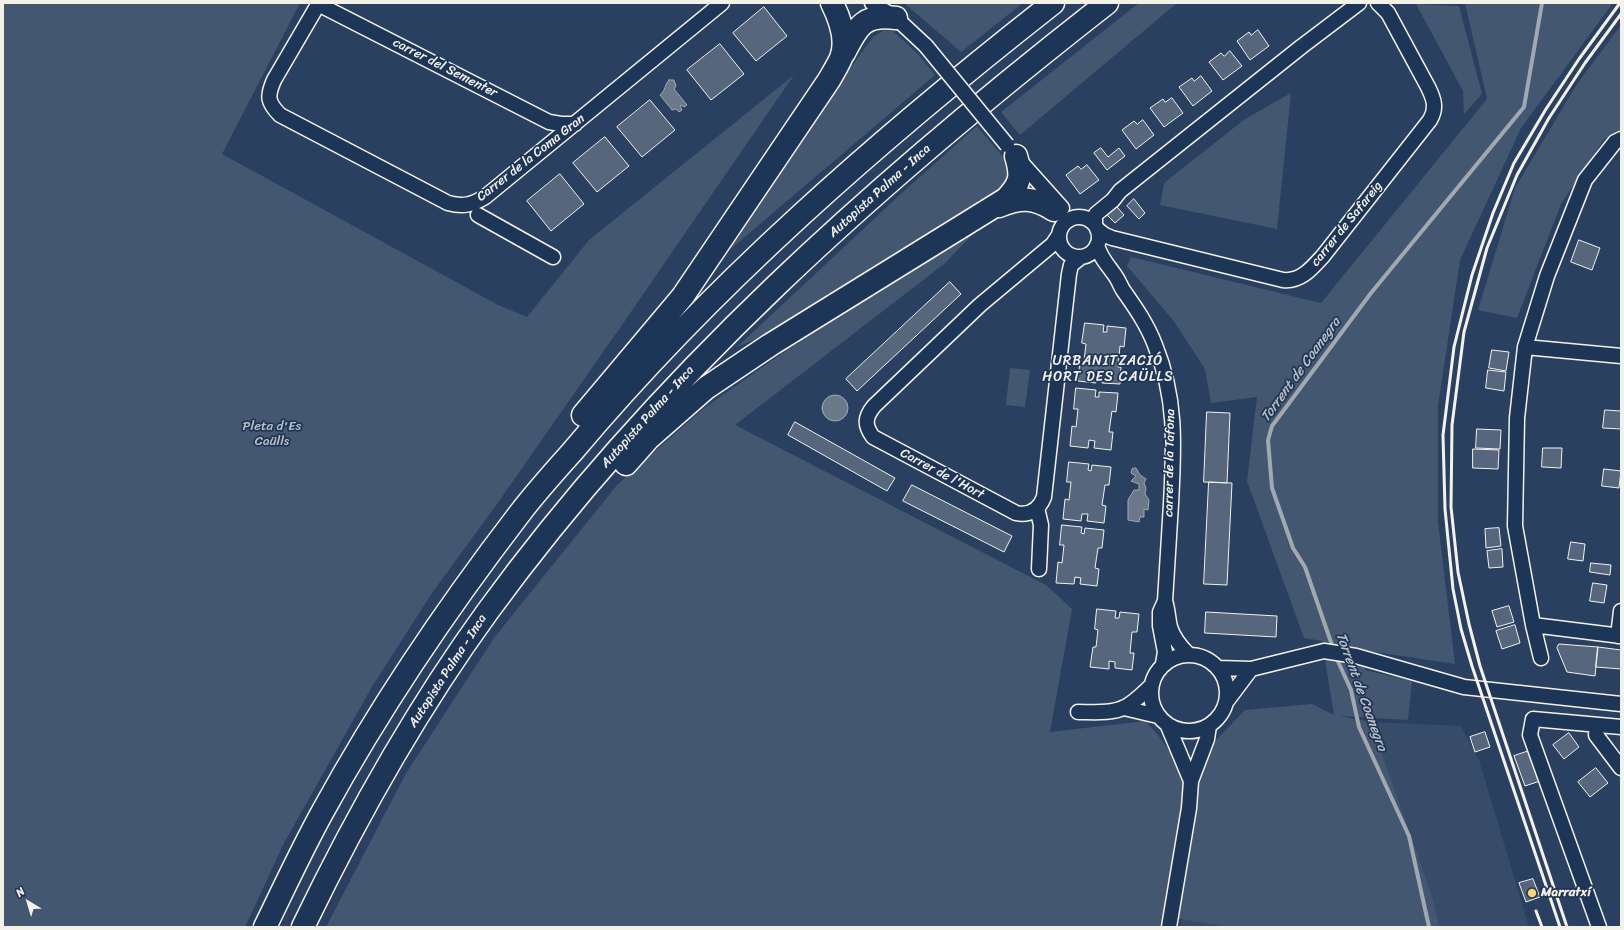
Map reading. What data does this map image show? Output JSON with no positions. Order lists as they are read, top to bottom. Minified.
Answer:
{"streets":{"highway":["Autopista Palma - Inca"],"street":["carrer del Sementer","Carrer de la Coma Gran","carrer de Safareig","carrer de la Tafona","Carrer de l'Hort"]},"crossings":[["carrer del Sementer","Carrer de la Coma Gran"],["carrer de Safareig","carrer de la Tafona"],["carrer de Safareig","Carrer de l'Hort"],["carrer de la Tafona","Carrer de l'Hort"]],"districts":["URBANITZACIÓ HORT DES CAÜLLS"],"water":["Torrent de Coanegra"],"parks":["Pleta d'Es Caülls"],"places":["Marratxí"],"north":"top left"}
